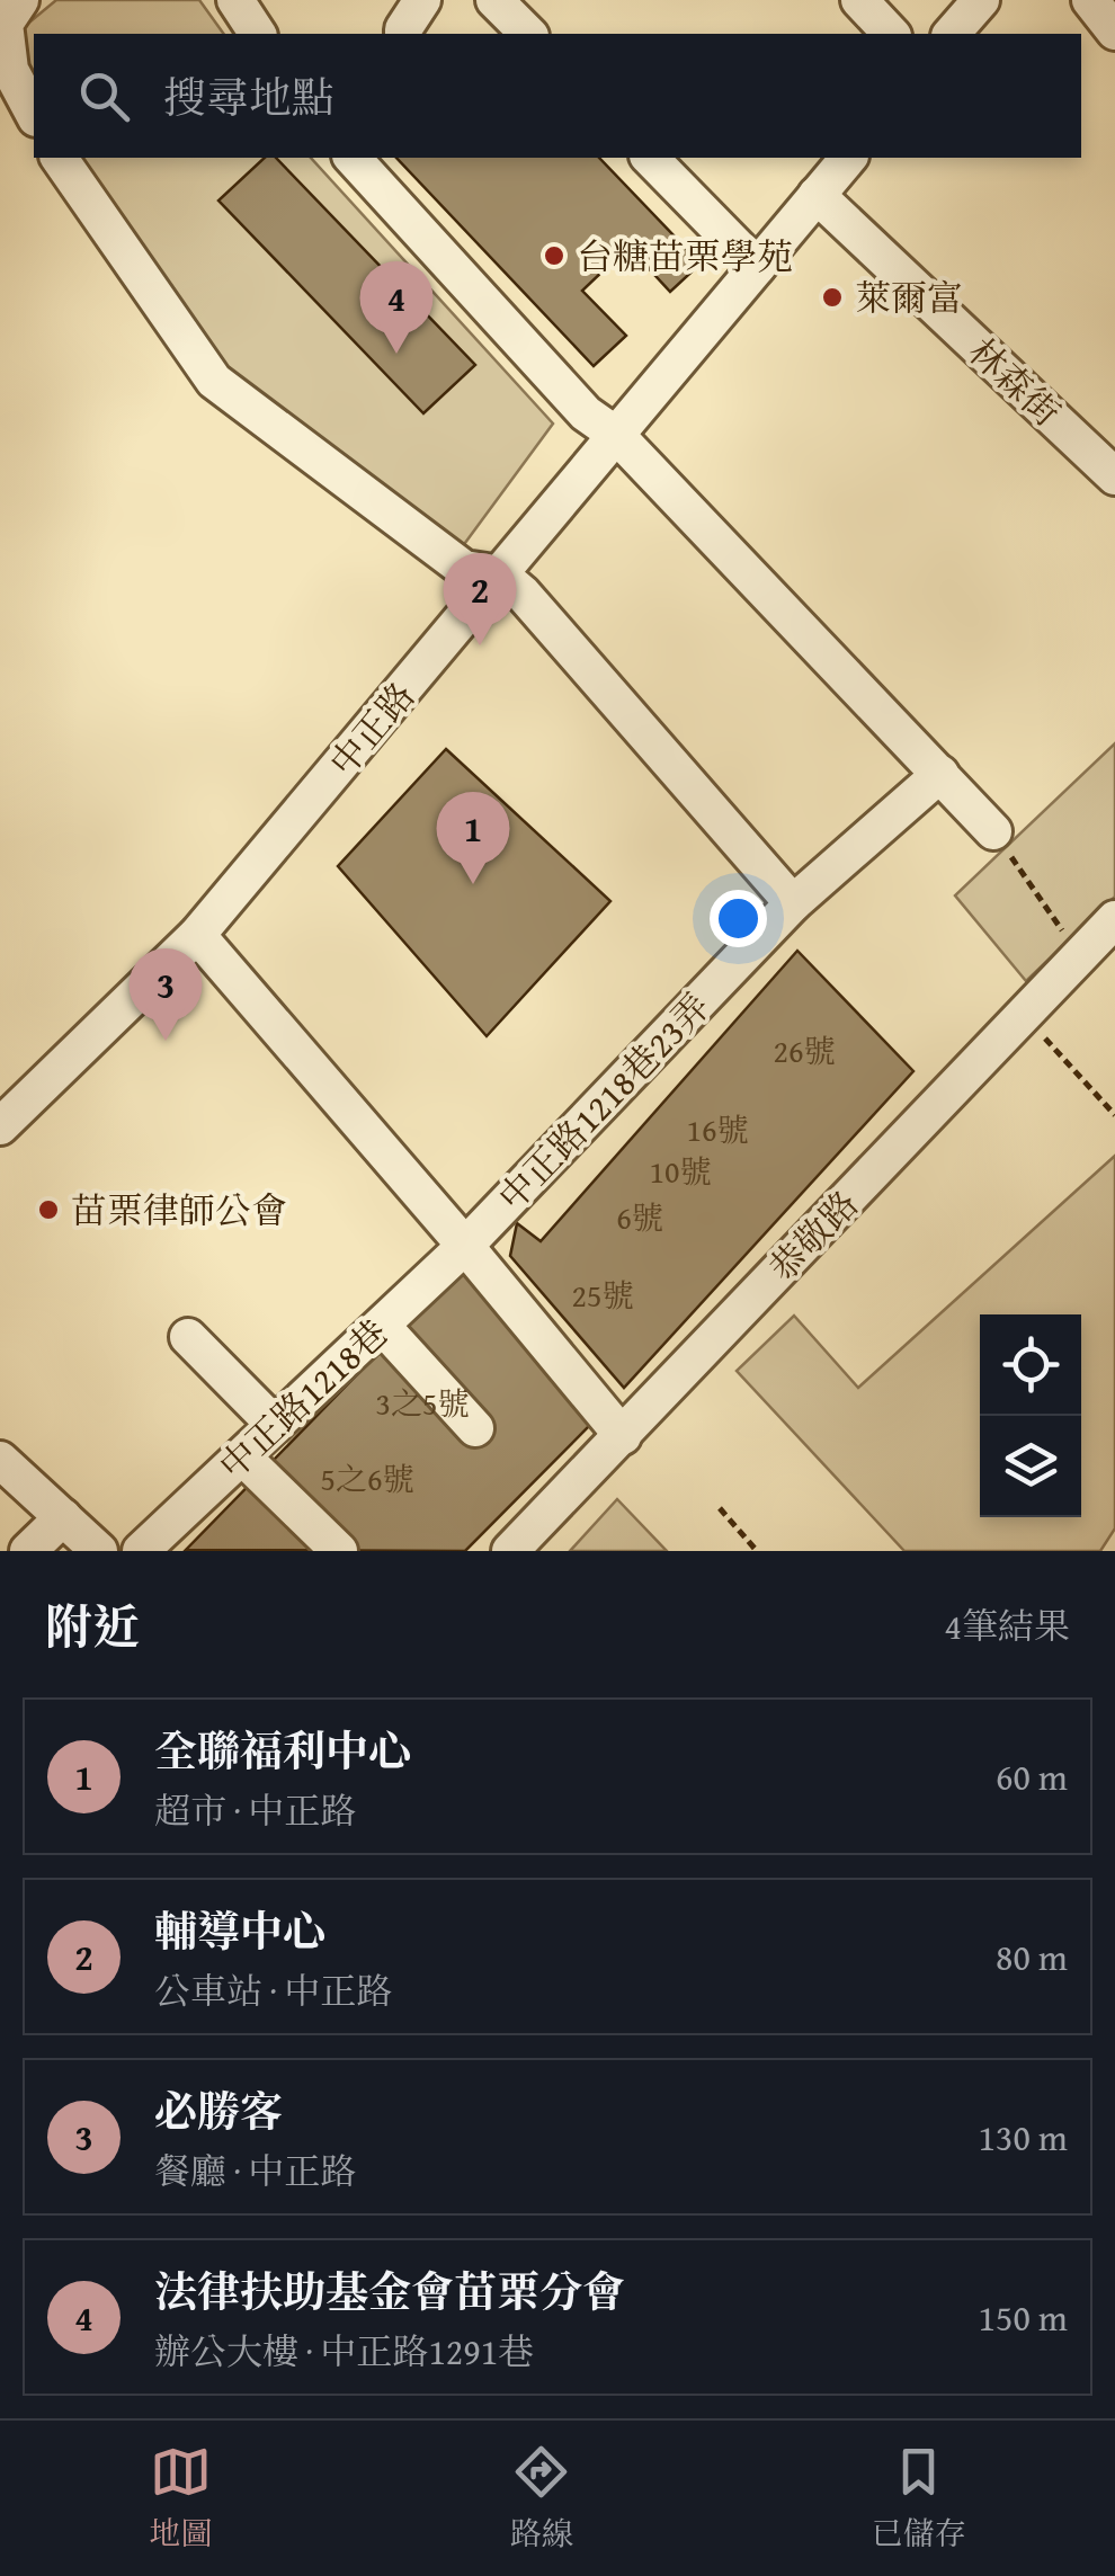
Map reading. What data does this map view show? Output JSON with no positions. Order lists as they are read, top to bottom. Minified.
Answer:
{"streets":{"street":["林森街","中正路","中正路1218巷23弄","恭敬路","中正路1218巷"]},"crossings":[["林森街","中正路"],["中正路1218巷23弄","中正路1218巷"]],"places":["台糖苗栗學苑","萊爾富","苗栗律師公會"],"house_numbers":["26號","16號","10號","6號","25號","3之5號","5之6號"],"page":{"search":"搜尋地點","pins":["4","2","1","3"],"heading":["附近","4筆結果"],"list":[{"mark":"1","name":"全聯福利中心","note":"超市 · 中正路","value":"60 m"},{"mark":"2","name":"輔導中心","note":"公車站 · 中正路","value":"80 m"},{"mark":"3","name":"必勝客","note":"餐廳 · 中正路","value":"130 m"},{"mark":"4","name":"法律扶助基金會苗栗分會","note":"辦公大樓 · 中正路1291巷","value":"150 m"}],"nav":["地圖","路線","已儲存"]}}
